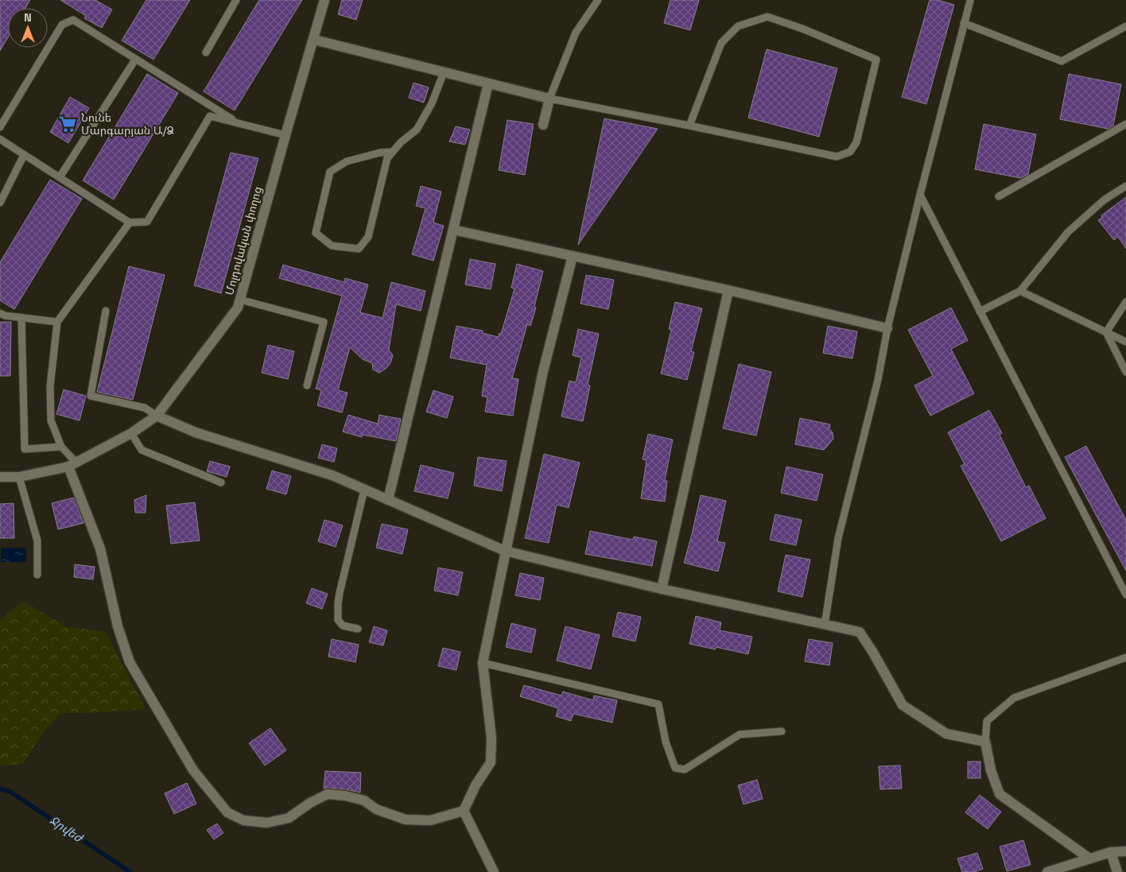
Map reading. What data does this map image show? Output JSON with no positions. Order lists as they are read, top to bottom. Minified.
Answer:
{"streets":{"street":["Մոլդովական փողոց"]},"water":["Ջրվեժ"],"places":{"supermarket":["Նունե Մարգարյան Ա/Ձ"]},"north":"top"}
